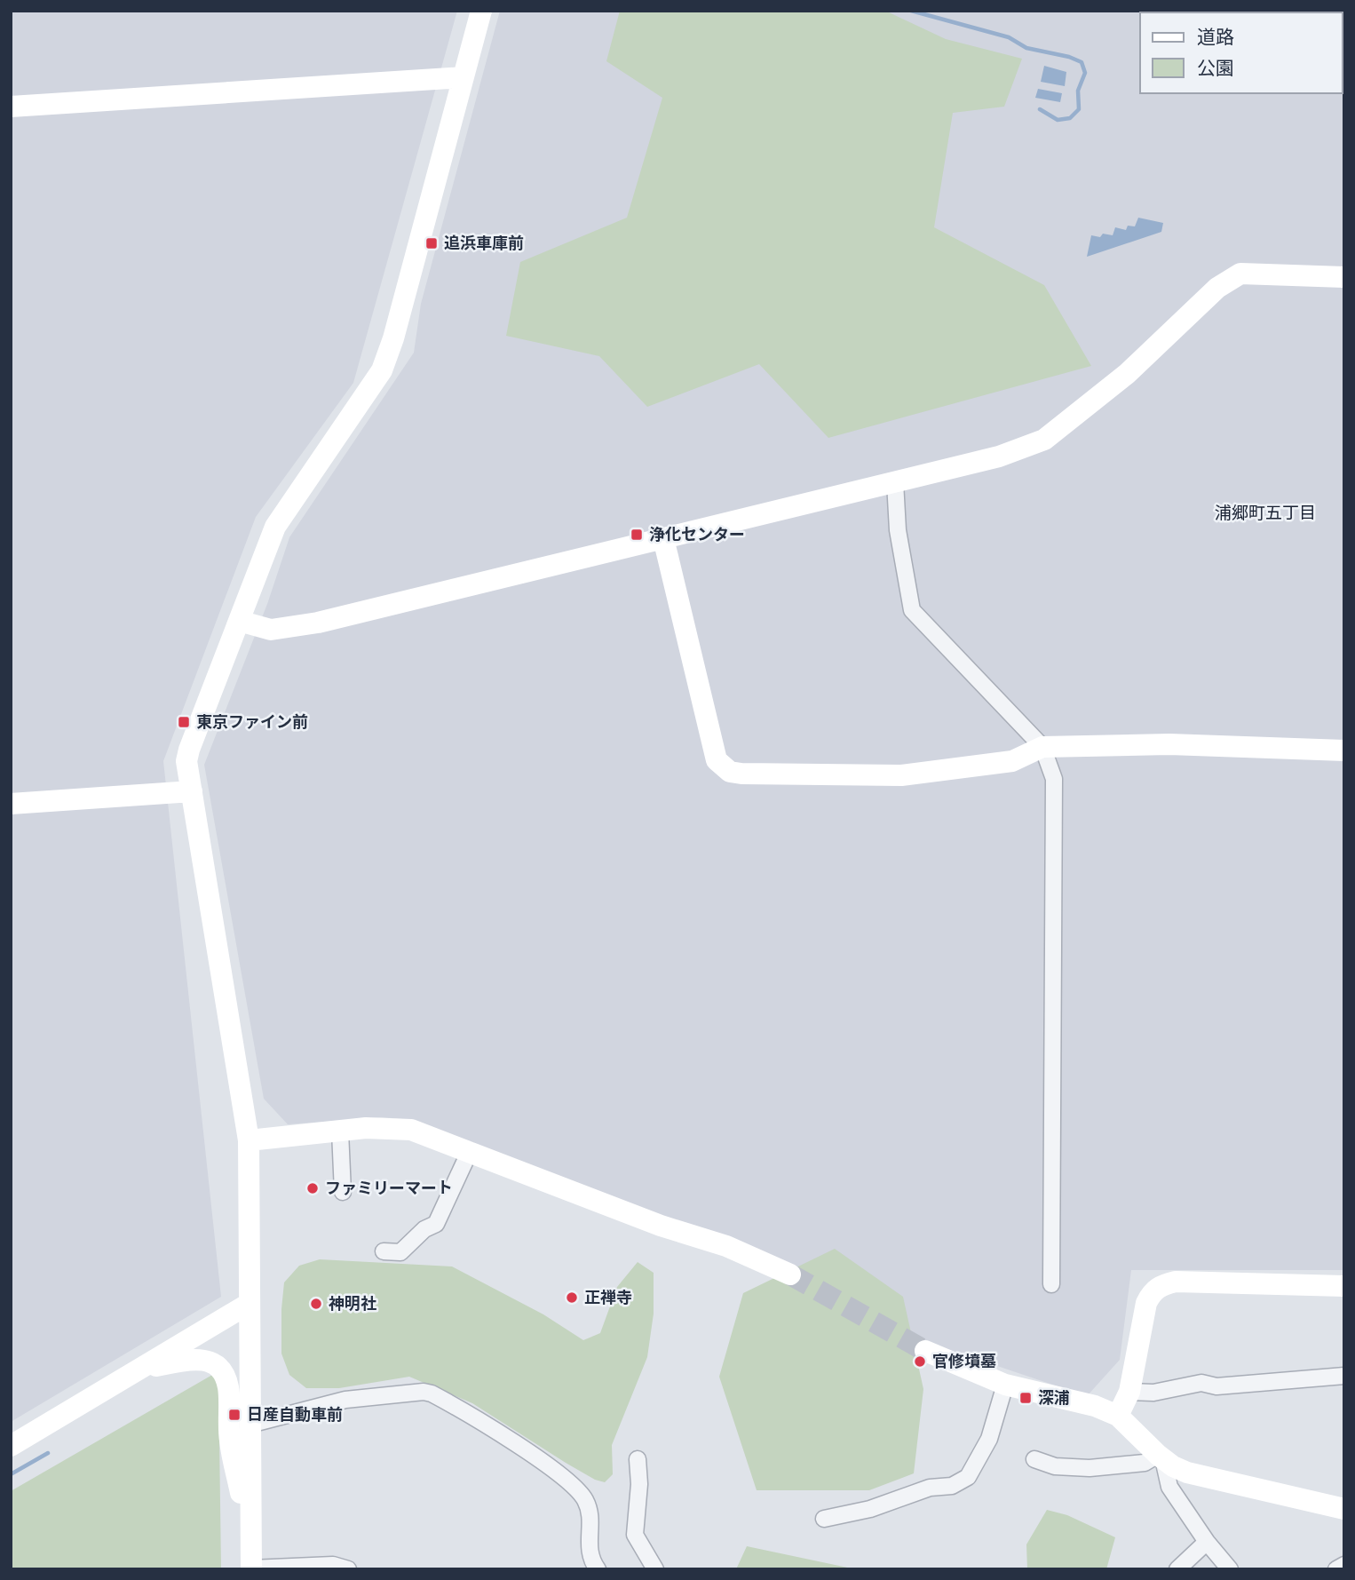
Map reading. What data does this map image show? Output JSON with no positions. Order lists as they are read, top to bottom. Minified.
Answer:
{"districts":["浦郷町五丁目"],"places":{"transit":["追浜車庫前","浄化センター","東京ファイン前","深浦","日産自動車前"],"other":["ファミリーマート","正禅寺","神明社","官修墳墓"]},"legend":["道路","公園"]}
